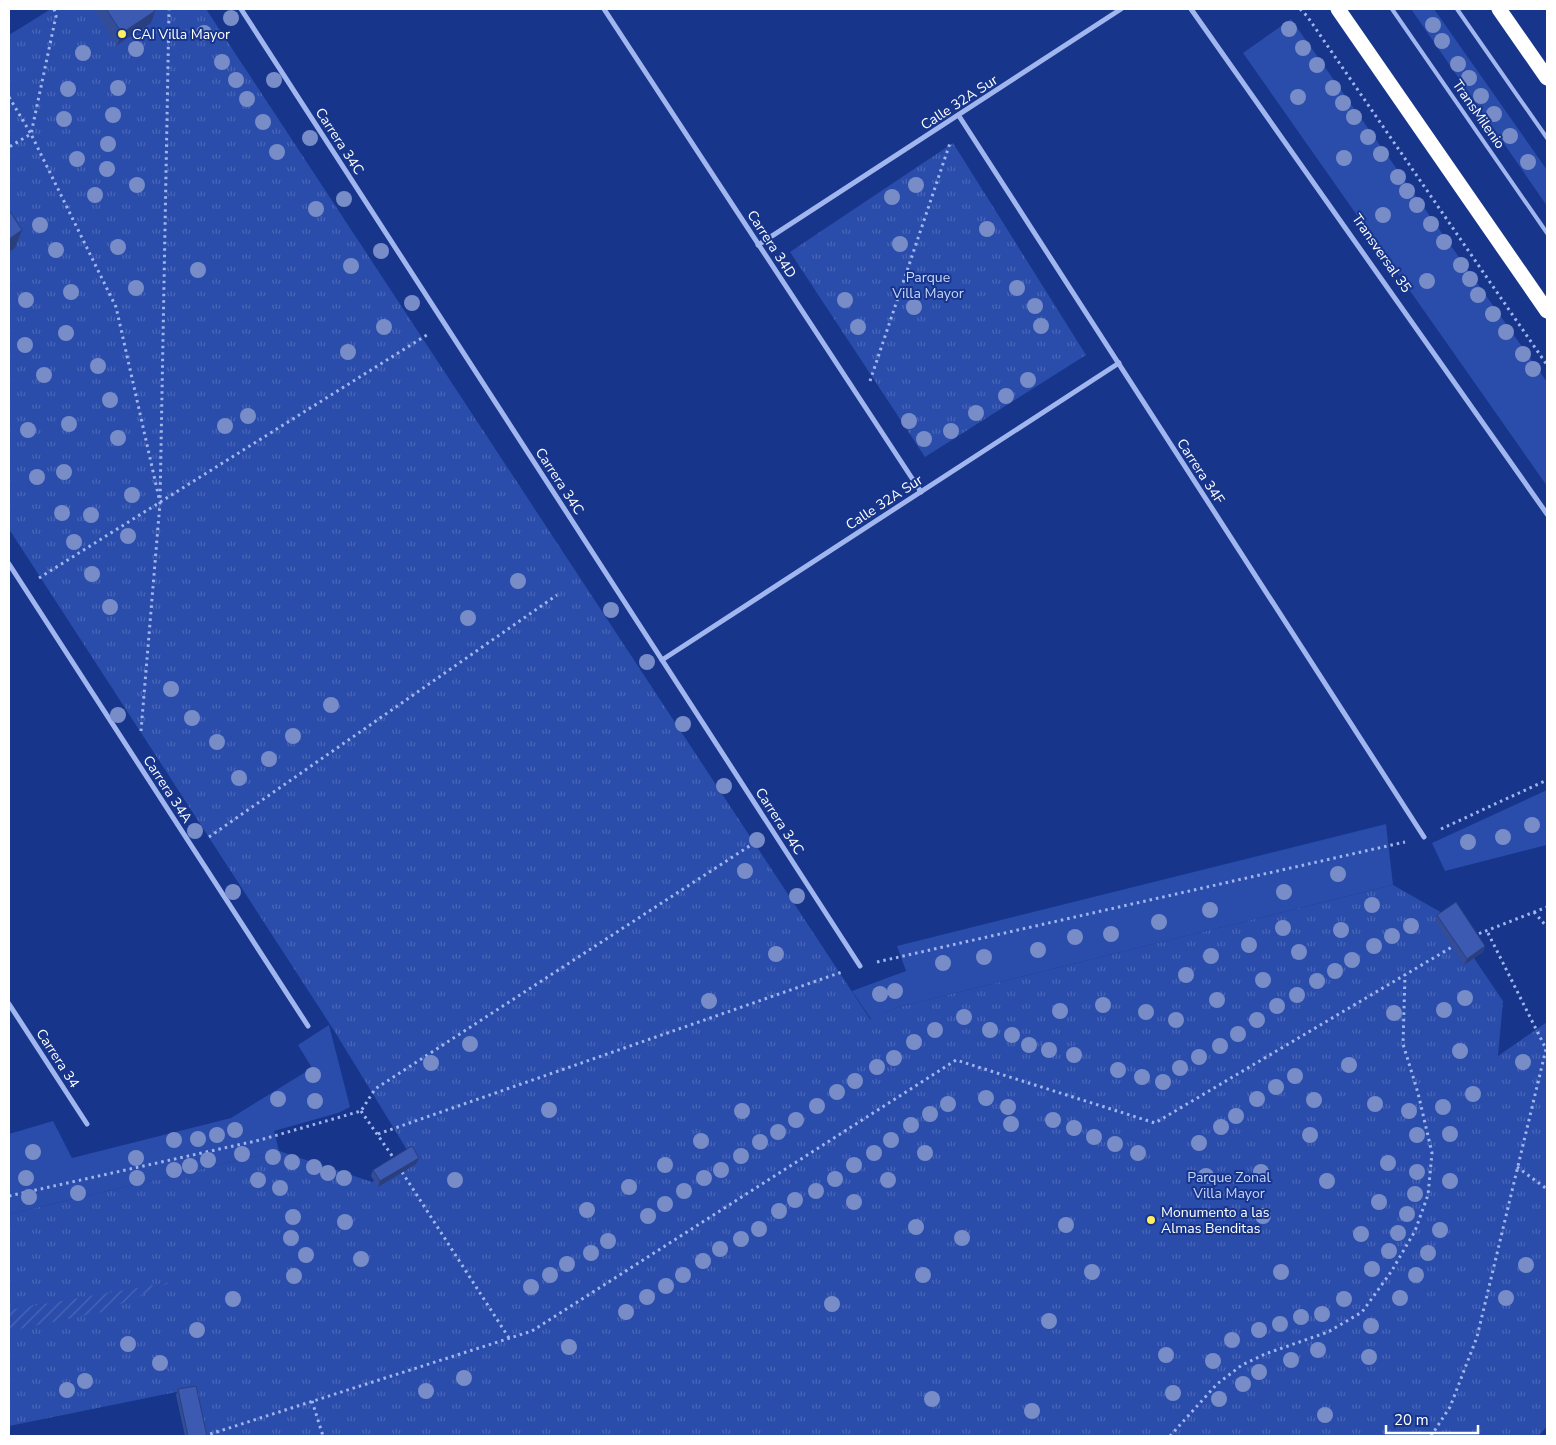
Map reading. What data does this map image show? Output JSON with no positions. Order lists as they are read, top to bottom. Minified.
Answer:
{"streets":{"street":["Calle 32A Sur","Carrera 34C","Carrera 34D","Transversal 35","Carrera 34F","Carrera 34A","Carrera 34"],"lane":["TransMilenio"]},"crossings":[["Calle 32A Sur","Carrera 34C"],["Calle 32A Sur","Carrera 34D"],["Calle 32A Sur","Carrera 34F"]],"parks":["Parque Villa Mayor","Parque Zonal Villa Mayor"],"places":["CAI Villa Mayor","Monumento a las Almas Benditas"],"scale_bar":"20 m"}
